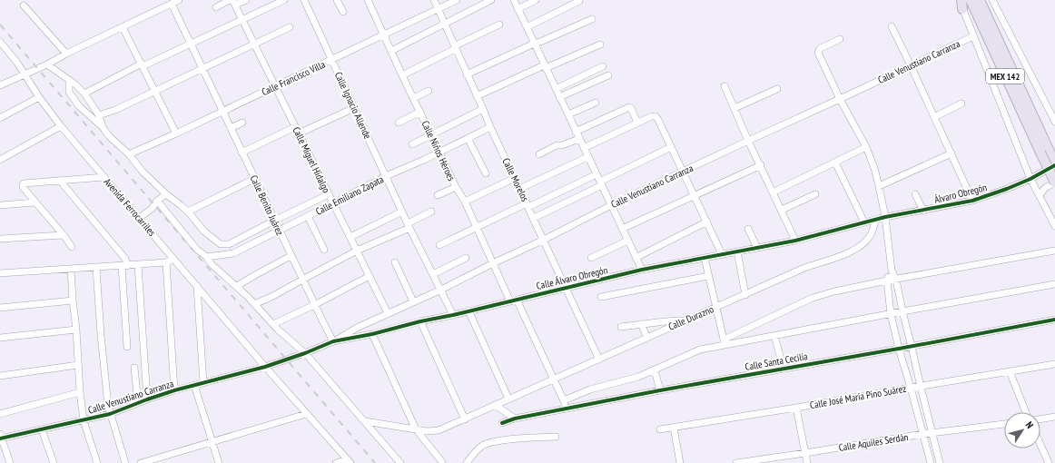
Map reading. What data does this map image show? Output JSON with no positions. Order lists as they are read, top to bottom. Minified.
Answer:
{"streets":{"highway":["MEX 142"],"street":["Calle Venustiano Carranza","Calle Francisco Villa","Calle Ignacio Allende","Calle Niños Héroes","Calle Miguel Hidalgo","Calle Morelos","Álvaro Obregón","Calle Emiliano Zapata","Calle Benito Juárez","Avenida Ferrocarriles","Calle Álvaro Obregón","Calle Durazno","Calle Santa Cecilia","Calle José María Pino Suárez","Calle Aquiles Serdán"]},"crossings":[["Calle Venustiano Carranza","Calle Ignacio Allende"],["Calle Venustiano Carranza","Calle Niños Héroes"],["Calle Venustiano Carranza","Calle Miguel Hidalgo"],["Calle Venustiano Carranza","Calle Morelos"],["Calle Venustiano Carranza","Calle Benito Juárez"],["Calle Venustiano Carranza","Avenida Ferrocarriles"],["Calle Venustiano Carranza","Calle Álvaro Obregón"],["MEX 142","Álvaro Obregón"],["Calle Francisco Villa","Calle Ignacio Allende"],["Calle Francisco Villa","Calle Niños Héroes"],["Calle Francisco Villa","Calle Miguel Hidalgo"],["Calle Francisco Villa","Calle Morelos"],["Calle Francisco Villa","Calle Benito Juárez"],["Calle Ignacio Allende","Calle Emiliano Zapata"],["Calle Ignacio Allende","Calle Álvaro Obregón"],["Calle Niños Héroes","Calle Emiliano Zapata"],["Calle Niños Héroes","Calle Álvaro Obregón"],["Calle Miguel Hidalgo","Calle Emiliano Zapata"],["Calle Morelos","Calle Emiliano Zapata"],["Calle Morelos","Calle Álvaro Obregón"],["Calle Morelos","Calle Durazno"],["Álvaro Obregón","Calle Álvaro Obregón"],["Calle Emiliano Zapata","Calle Benito Juárez"],["Calle Benito Juárez","Calle Álvaro Obregón"],["Avenida Ferrocarriles","Calle Álvaro Obregón"],["Calle Álvaro Obregón","Calle Durazno"]],"north":"top right"}
